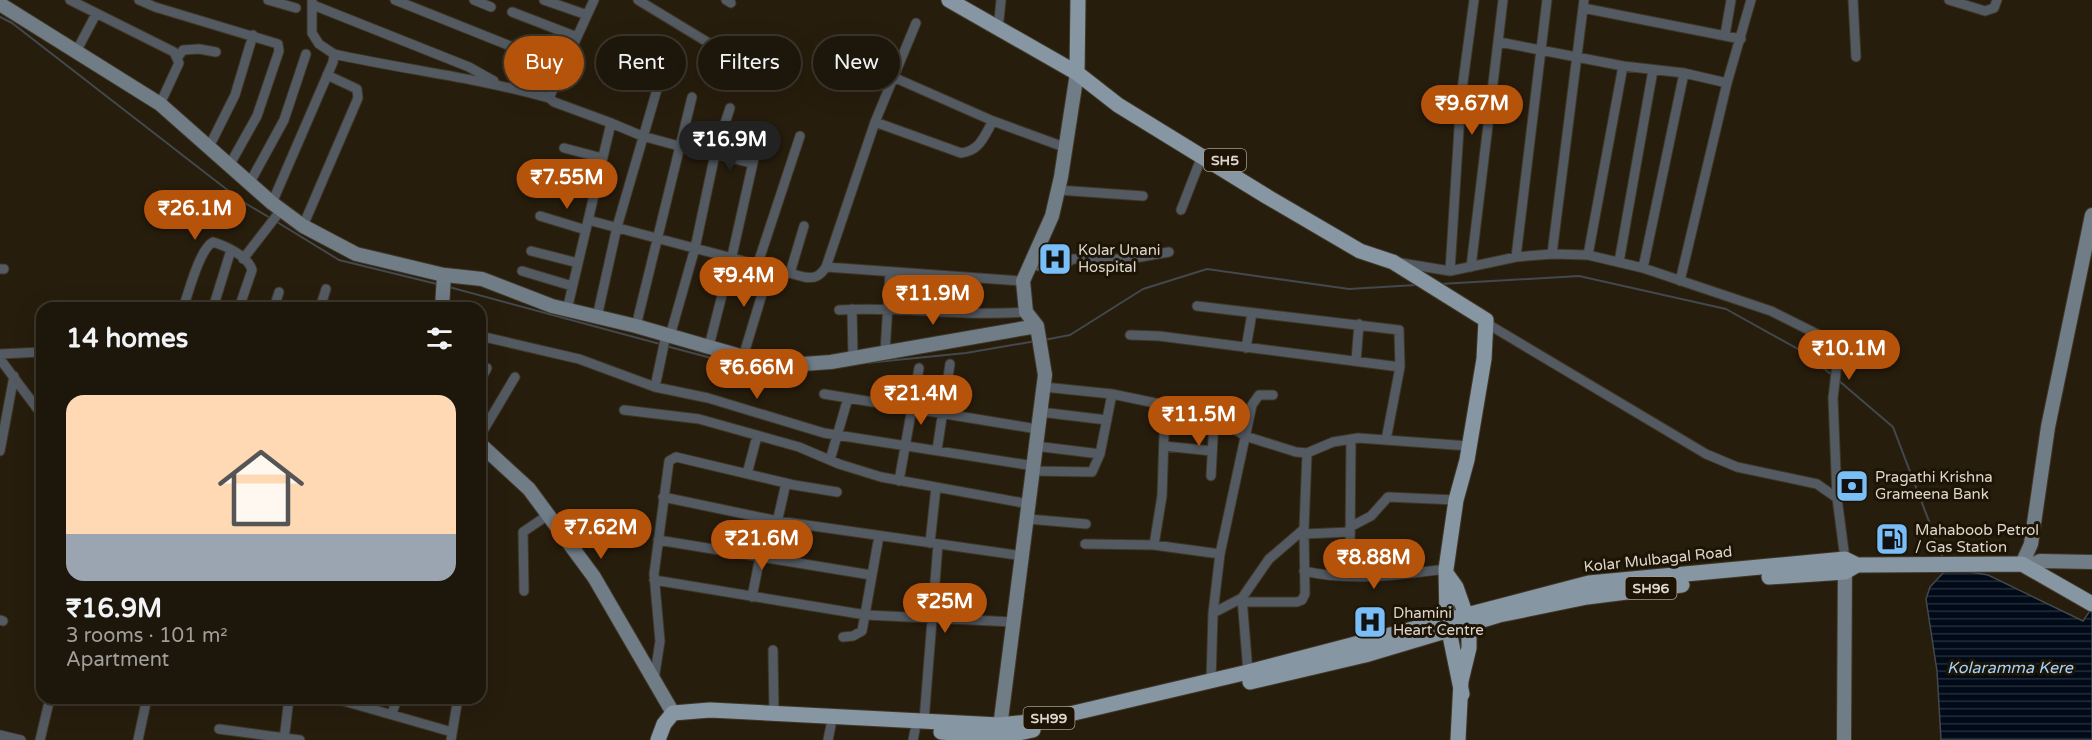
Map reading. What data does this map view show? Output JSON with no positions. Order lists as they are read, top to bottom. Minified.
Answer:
{"streets":{"main road":["SH5","Kolar Mulbagal Road","SH96","SH99"]},"crossings":[["Kolar Mulbagal Road","SH96"],["SH96","SH99"]],"water":["Kolaramma Kere"],"places":{"hospital":["Kolar Unani Hospital","Dhamini Heart Centre"],"bank":["Pragathi Krishna Grameena Bank"],"fuel station":["Mahaboob Petrol / Gas Station"]},"page":{"chip":["Buy","Rent","Filters","New"],"price":["₹9.67M","₹16.9M","₹7.55M","₹26.1M","₹9.4M","₹11.9M","₹10.1M","₹6.66M","₹21.4M","₹11.5M","₹7.62M","₹21.6M","₹8.88M","₹25M"],"heading":"14 homes","list":[{"name":"₹16.9M","note":"3 rooms · 101 m² · Apartment"}]}}
